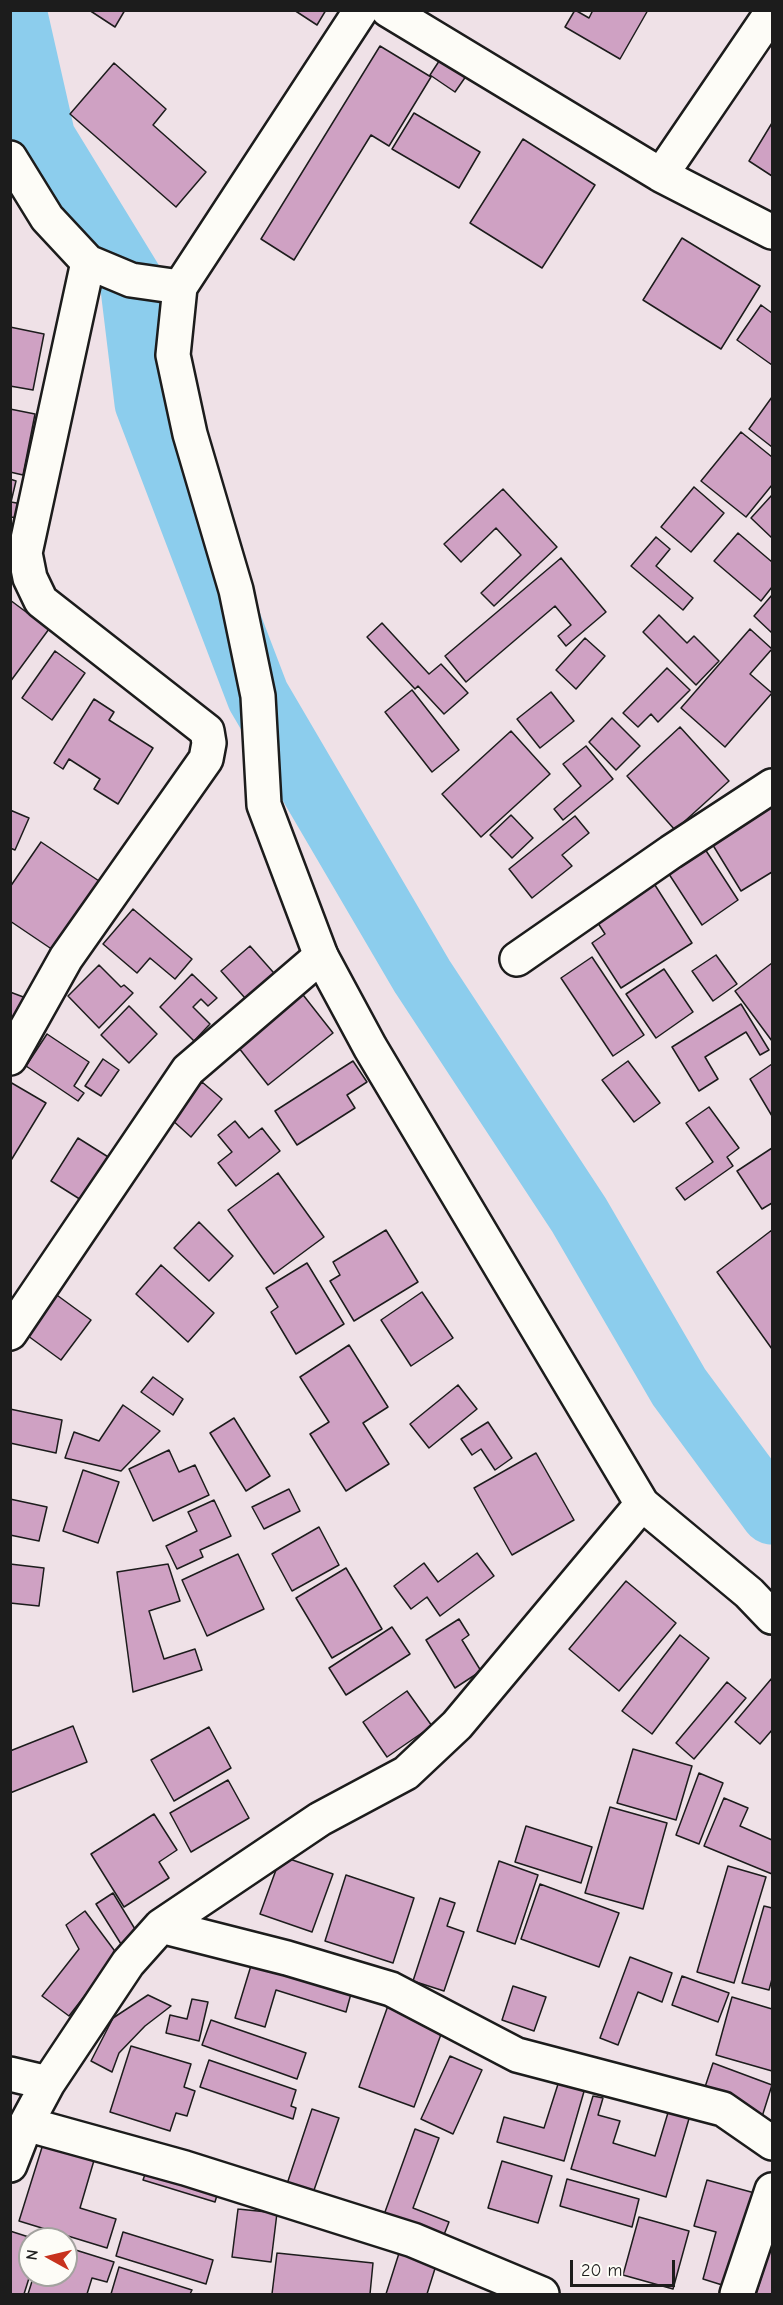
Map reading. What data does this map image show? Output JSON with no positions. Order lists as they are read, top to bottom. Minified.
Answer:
{"scale_bar":"20 m","north":"left"}
